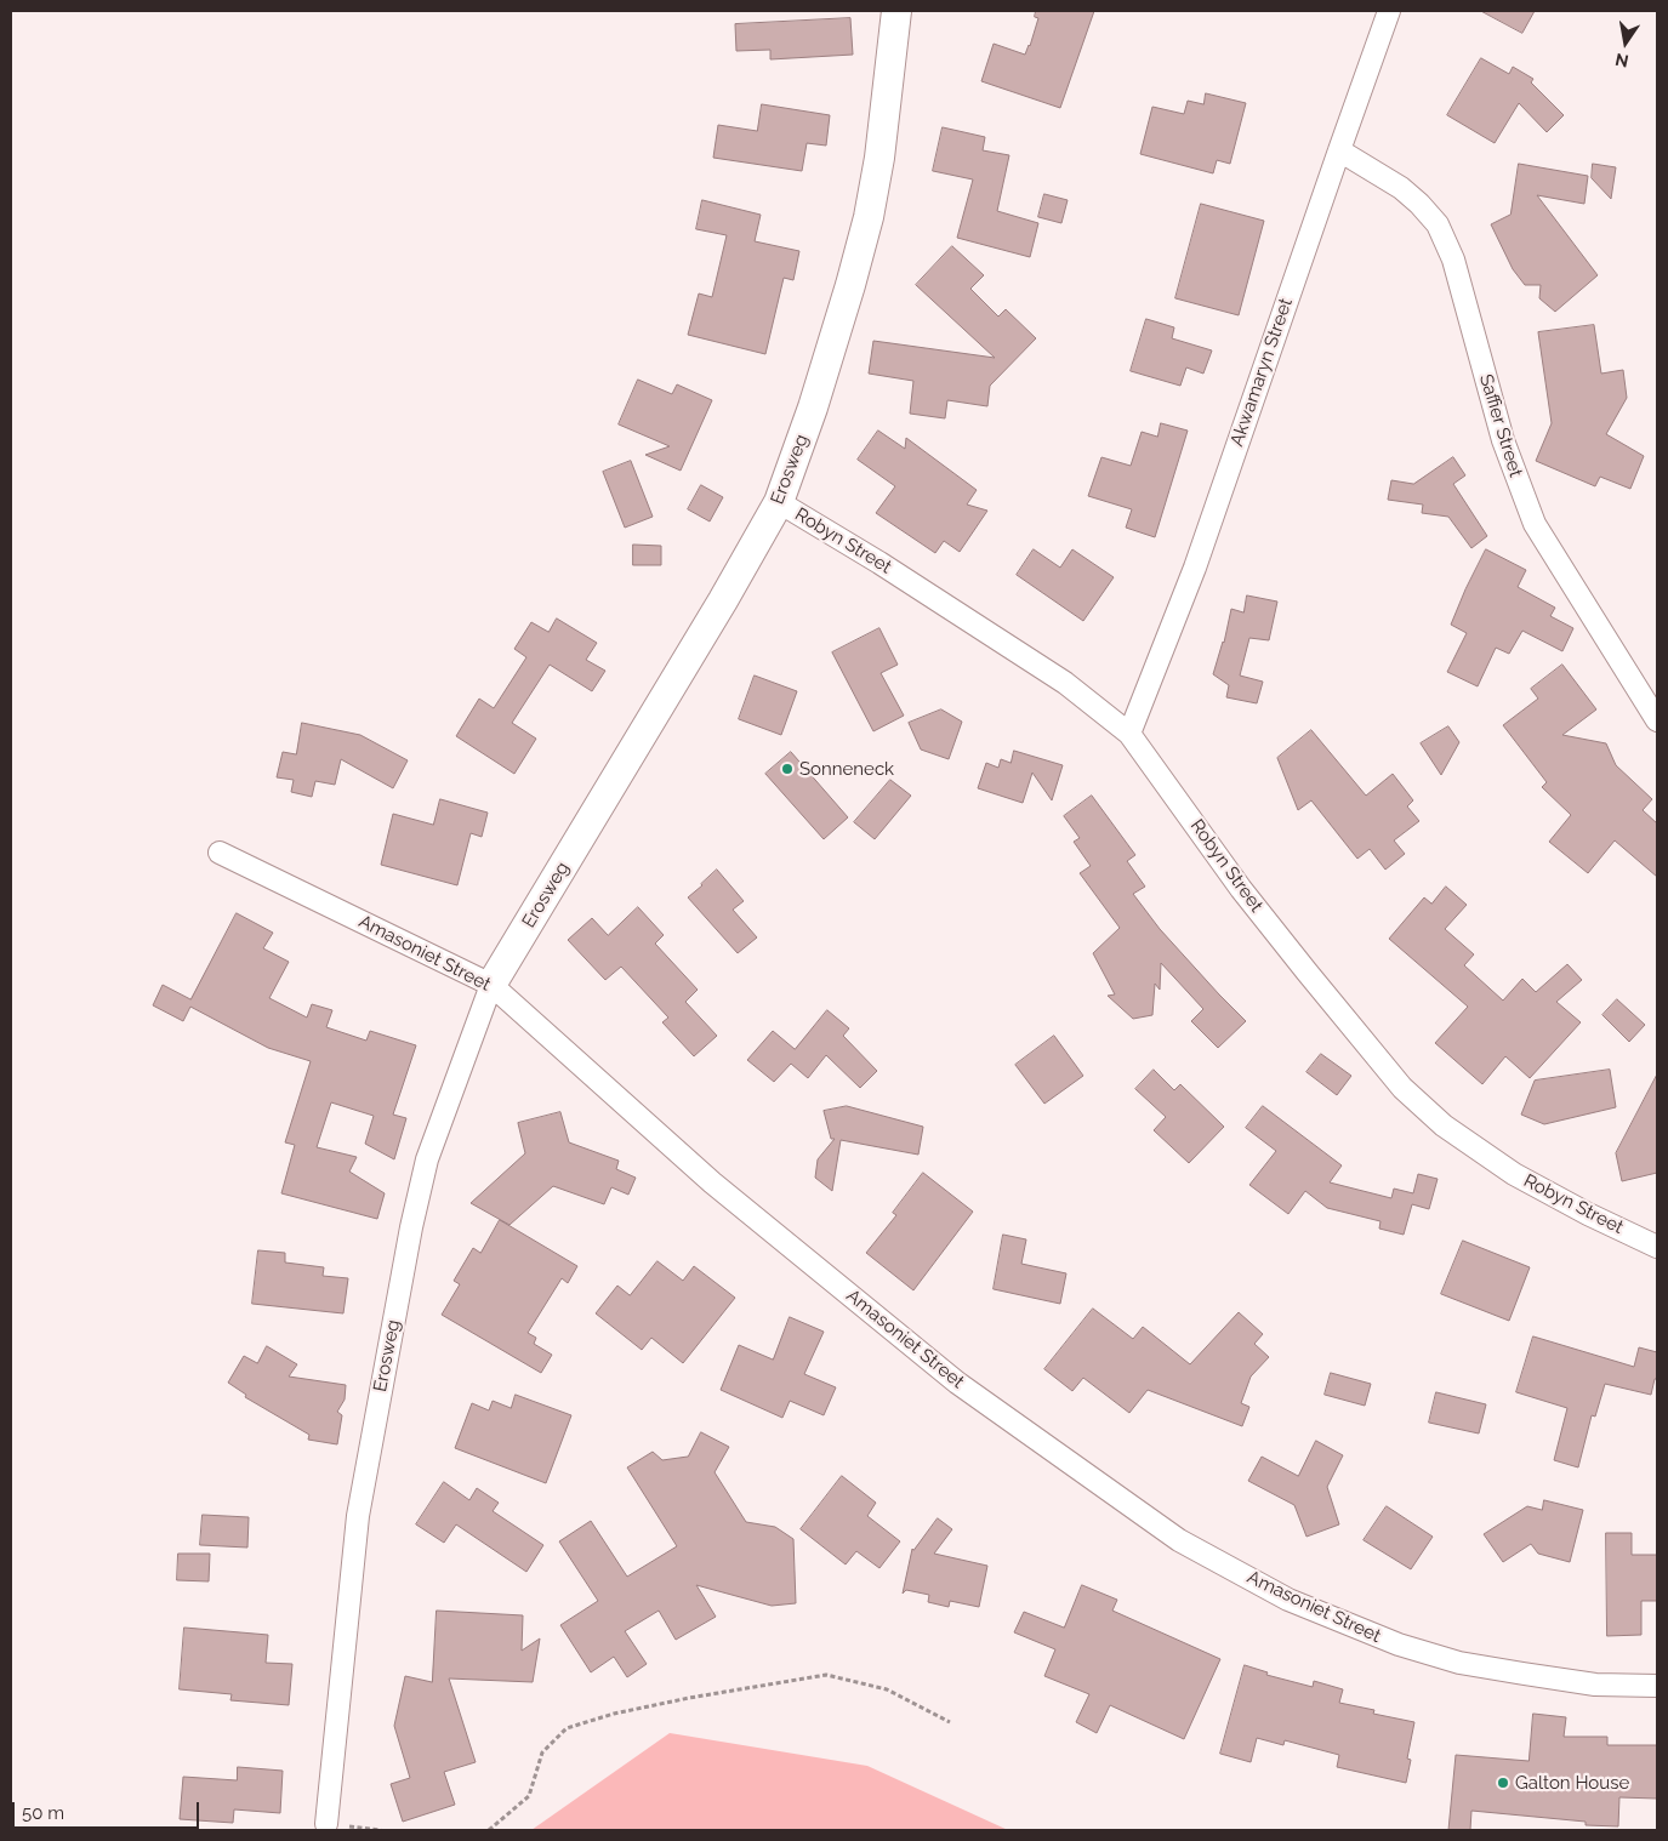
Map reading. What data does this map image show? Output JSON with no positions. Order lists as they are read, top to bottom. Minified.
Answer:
{"streets":{"street":["Akwamaryn Street","Saffier Street","Erosweg","Robyn Street","Amasoniet Street"]},"crossings":[["Akwamaryn Street","Saffier Street"],["Akwamaryn Street","Robyn Street"],["Erosweg","Robyn Street"],["Erosweg","Amasoniet Street"]],"places":["Sonneneck","Galton House"],"scale_bar":"50 m","north":"bottom"}
